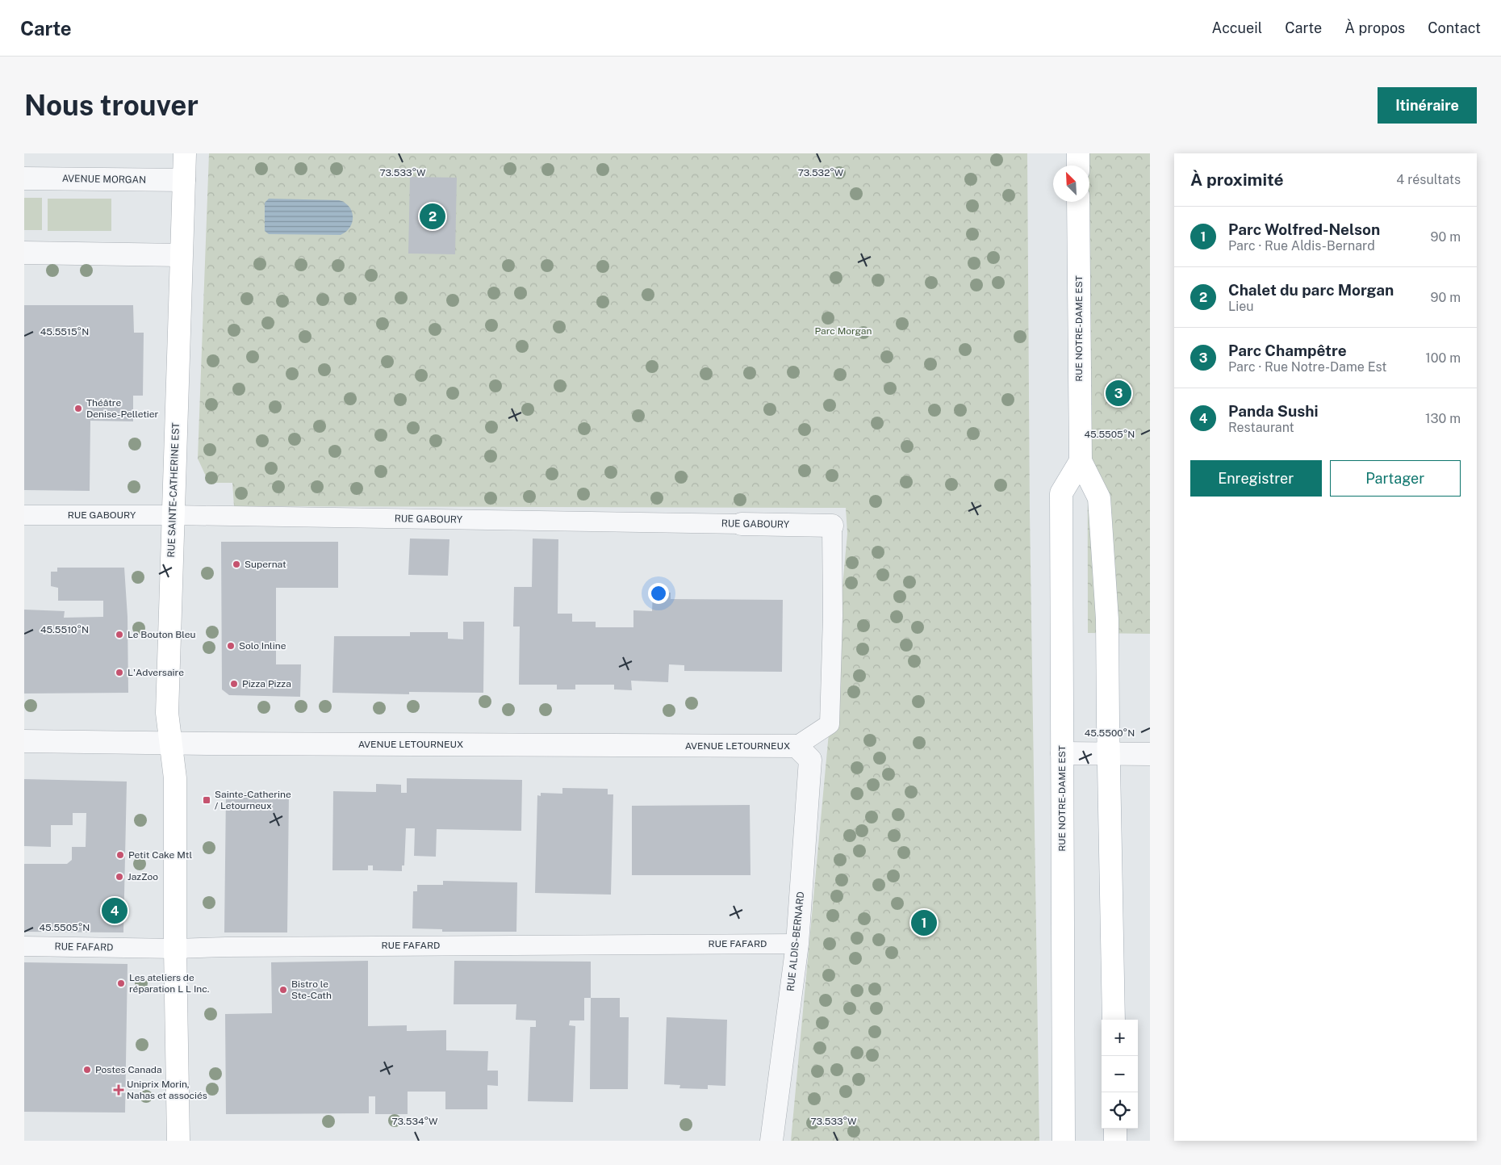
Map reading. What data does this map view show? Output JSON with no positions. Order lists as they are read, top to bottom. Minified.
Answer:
{"streets":{"main road":["RUE NOTRE-DAME EST","RUE SAINTE-CATHERINE EST"],"street":["AVENUE MORGAN","RUE GABOURY","AVENUE LETOURNEUX","RUE ALDIS-BERNARD"],"lane":["RUE FAFARD"]},"crossings":[["AVENUE MORGAN","RUE SAINTE-CATHERINE EST"],["RUE SAINTE-CATHERINE EST","RUE GABOURY"],["RUE SAINTE-CATHERINE EST","AVENUE LETOURNEUX"],["RUE SAINTE-CATHERINE EST","RUE FAFARD"],["AVENUE LETOURNEUX","RUE ALDIS-BERNARD"],["RUE ALDIS-BERNARD","RUE FAFARD"]],"parks":["Parc Morgan"],"places":{"other":["Théâtre Denise-Pelletier","Supernat","Le Bouton Bleu","Solo Inline","L'Adversaire","Pizza Pizza","Petit Cake Mtl","JazZoo","Les ateliers de réparation L L Inc.","Bistro le Ste-Cath","Postes Canada"],"transit":["Sainte-Catherine / Letourneux"],"health":["Uniprix Morin, Nahas et associés"]},"north":"top left","page":{"header":"Carte","nav":["Accueil","Carte","À propos","Contact"],"buttons":["Itinéraire",["Enregistrer","Partager"]],"title":"Nous trouver","heading":["À proximité","4 résultats"],"pins":["2","3","4","1"],"list":[{"mark":"1","name":"Parc Wolfred-Nelson","note":"Parc · Rue Aldis-Bernard","value":"90 m"},{"mark":"2","name":"Chalet du parc Morgan","note":"Lieu","value":"90 m"},{"mark":"3","name":"Parc Champêtre","note":"Parc · Rue Notre-Dame Est","value":"100 m"},{"mark":"4","name":"Panda Sushi","note":"Restaurant","value":"130 m"}],"map_buttons":["+","−"]},"coordinates":["73.533°W","73.532°W","45.5515°N","45.5505°N","45.5510°N","45.5500°N","73.534°W"]}
